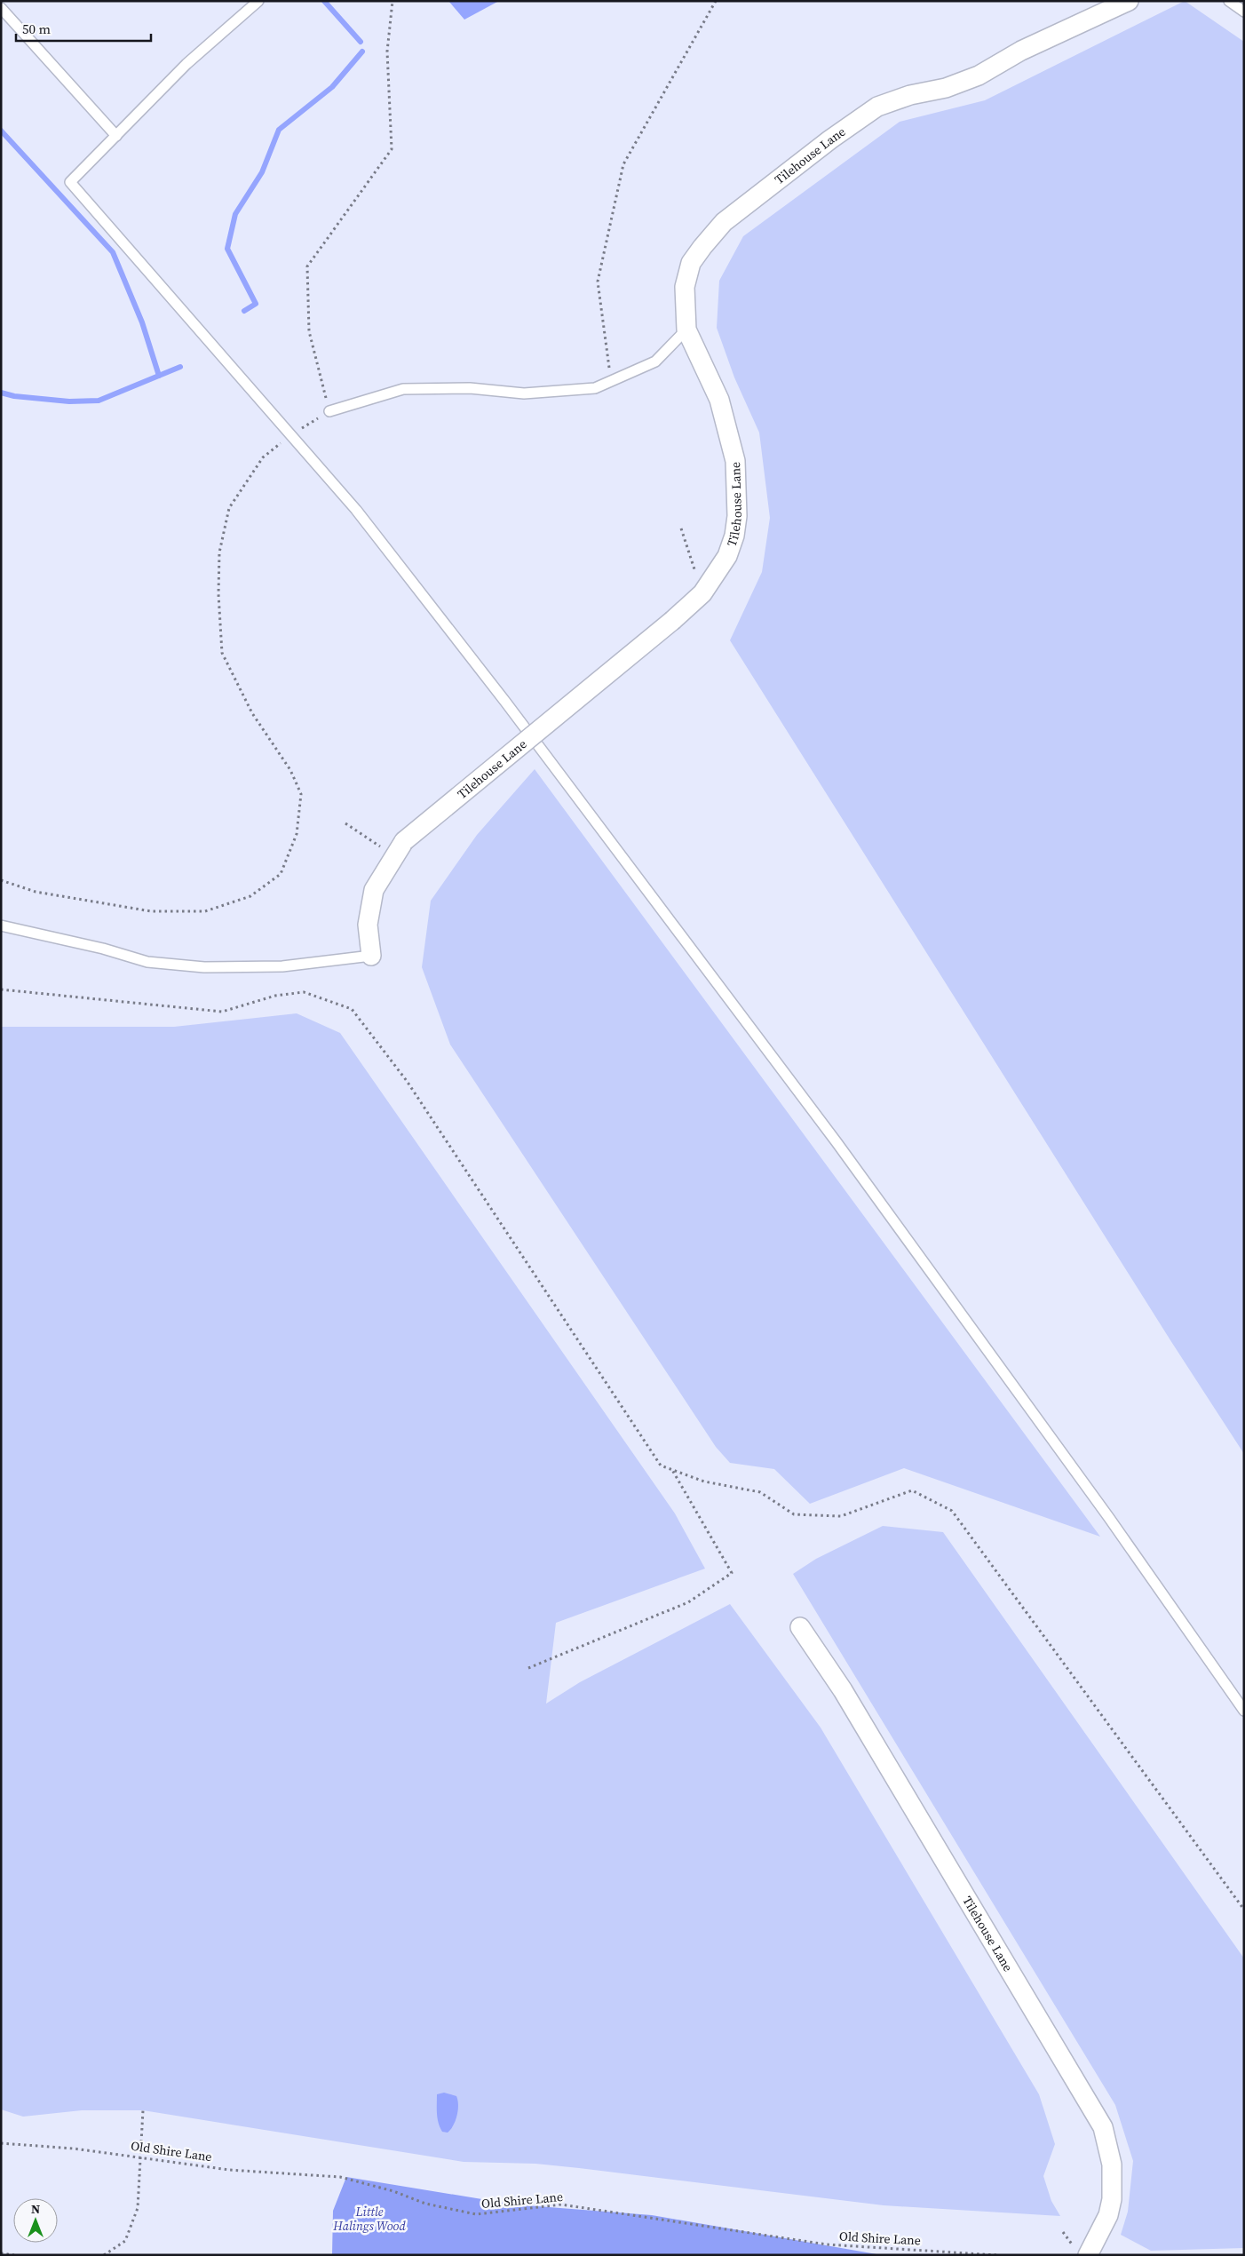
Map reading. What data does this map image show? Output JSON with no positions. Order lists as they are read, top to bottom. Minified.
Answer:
{"streets":{"street":["Tilehouse Lane"],"path":["Old Shire Lane"]},"parks":["Little Halings Wood"],"scale_bar":"50 m","north":"top"}
